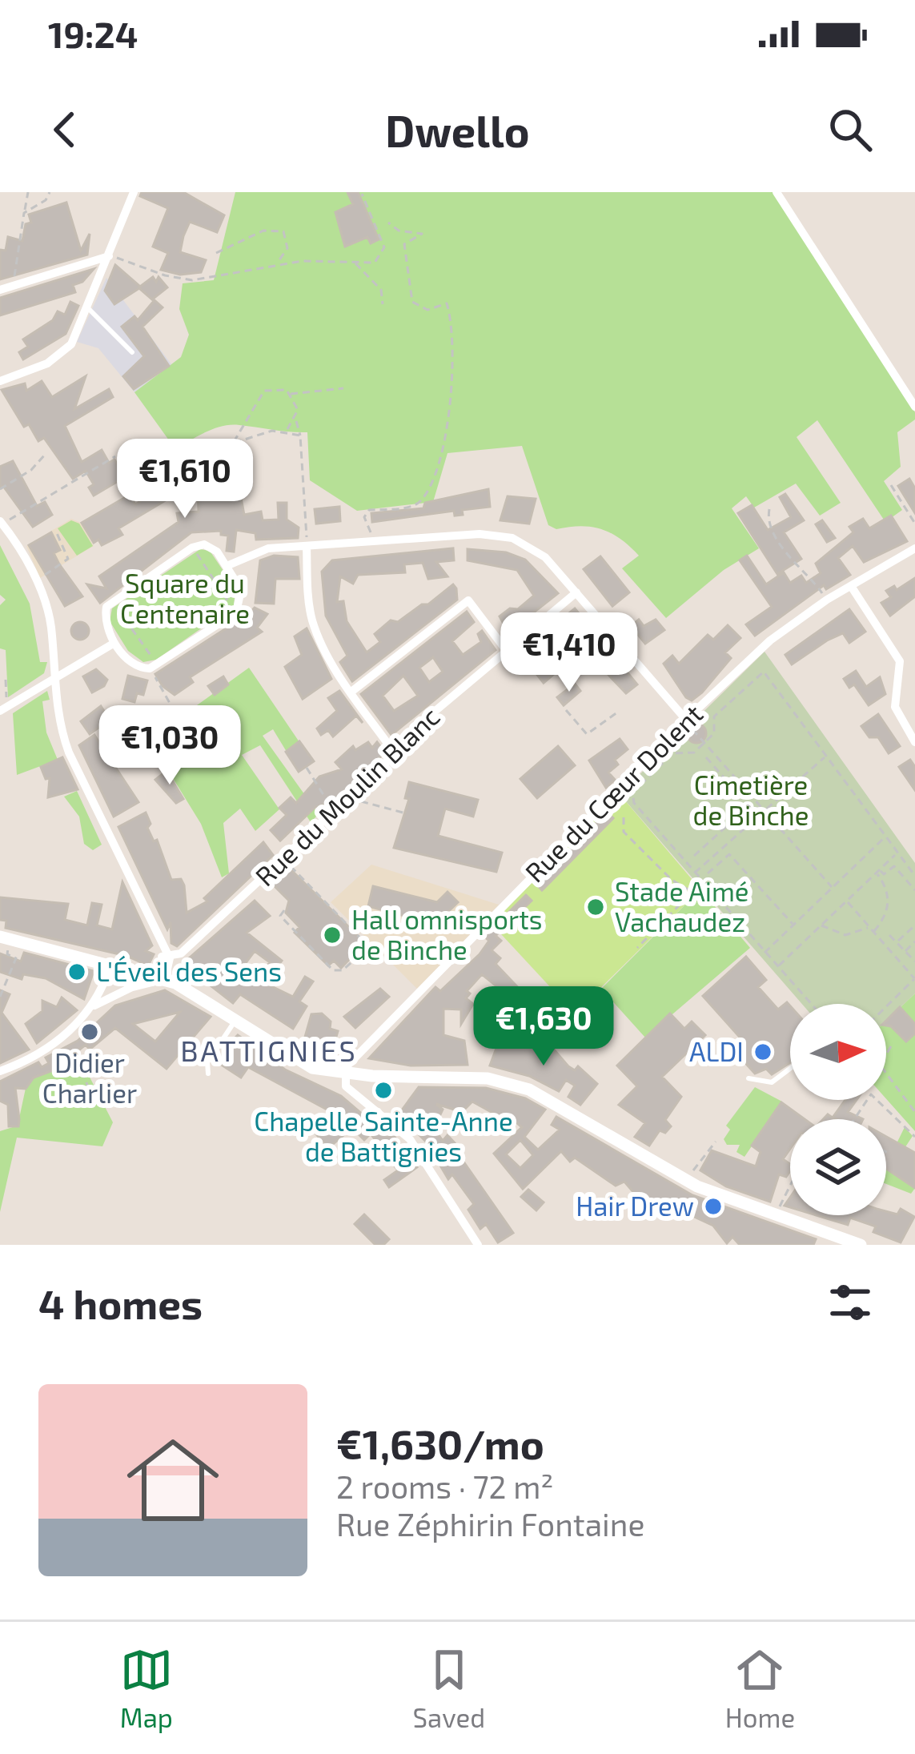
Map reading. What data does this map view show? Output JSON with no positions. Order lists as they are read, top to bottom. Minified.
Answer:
{"streets":{"street":["Rue du Cœur Dolent","Rue du Moulin Blanc"]},"districts":["BATTIGNIES"],"parks":["Square du Centenaire","Cimetière de Binche"],"places":["Stade Aimé Vachaudez","Hall omnisports de Binche","L'Éveil des Sens","Didier Charlier","ALDI","Chapelle Sainte-Anne de Battignies","Hair Drew"],"north":"right","page":{"status":"19:24","header":"Dwello","price":["€1,610","€1,410","€1,030","€1,630"],"heading":"4 homes","list":[{"name":"€1,630/mo","note":"2 rooms · 72 m² · Rue Zéphirin Fontaine"}],"tabs":["Map","Saved","Home"]}}
